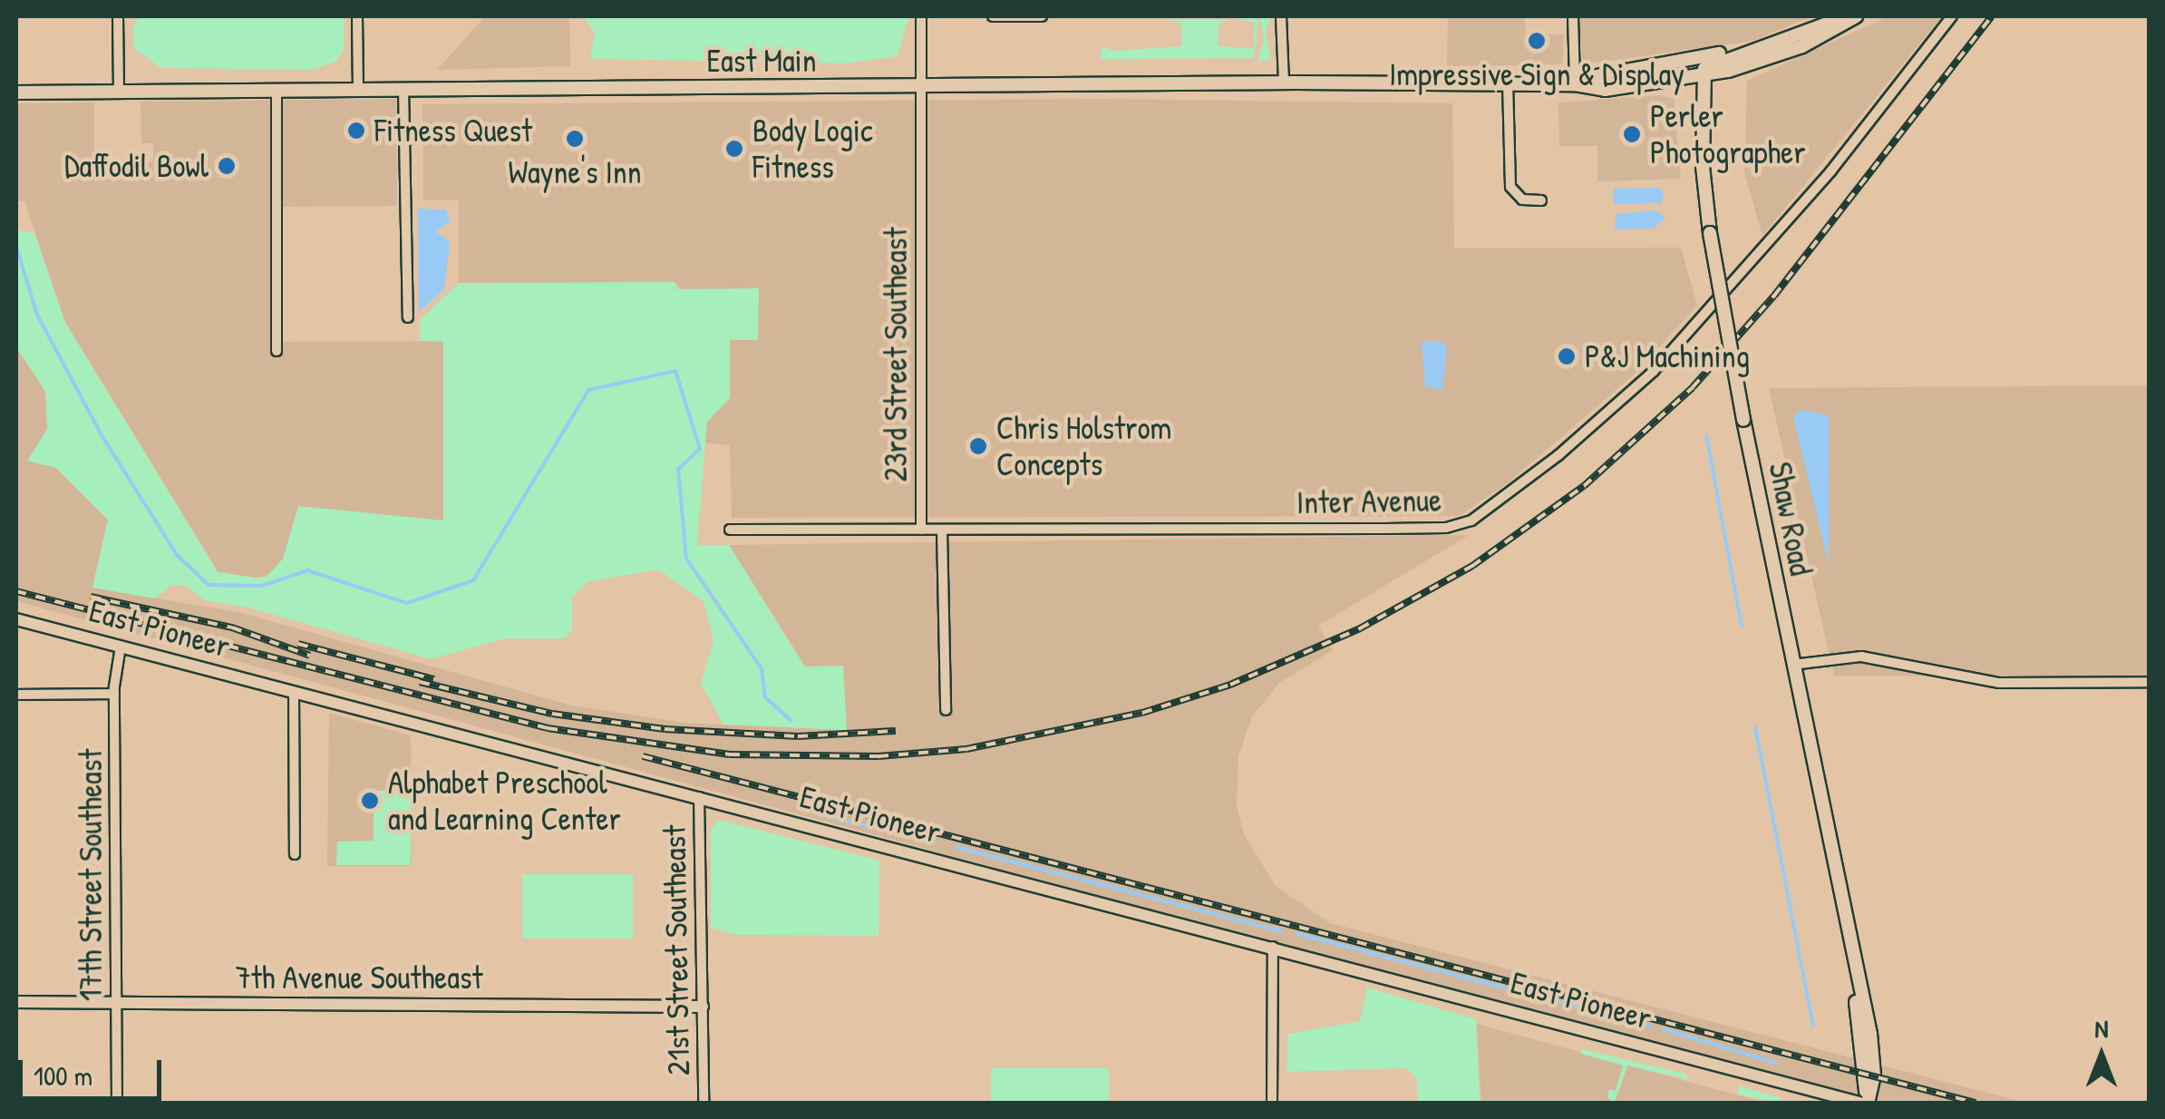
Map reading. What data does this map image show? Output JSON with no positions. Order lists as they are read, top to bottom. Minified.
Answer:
{"streets":{"main road":["East Main","Shaw Road"],"street":["23rd Street Southeast","Inter Avenue","East Pioneer","17th Street Southeast","21st Street Southeast","7th Avenue Southeast"]},"crossings":[["East Main","23rd Street Southeast"],["East Main","Shaw Road"],["23rd Street Southeast","Inter Avenue"],["East Pioneer","17th Street Southeast"],["East Pioneer","21st Street Southeast"],["17th Street Southeast","7th Avenue Southeast"],["21st Street Southeast","7th Avenue Southeast"]],"places":["Impressive Sign & Display","Fitness Quest","Perler Photographer","Wayne's Inn","Body Logic Fitness","Daffodil Bowl","P&J Machining","Chris Holstrom Concepts","Alphabet Preschool and Learning Center"],"scale_bar":"100 m","north":"top"}
